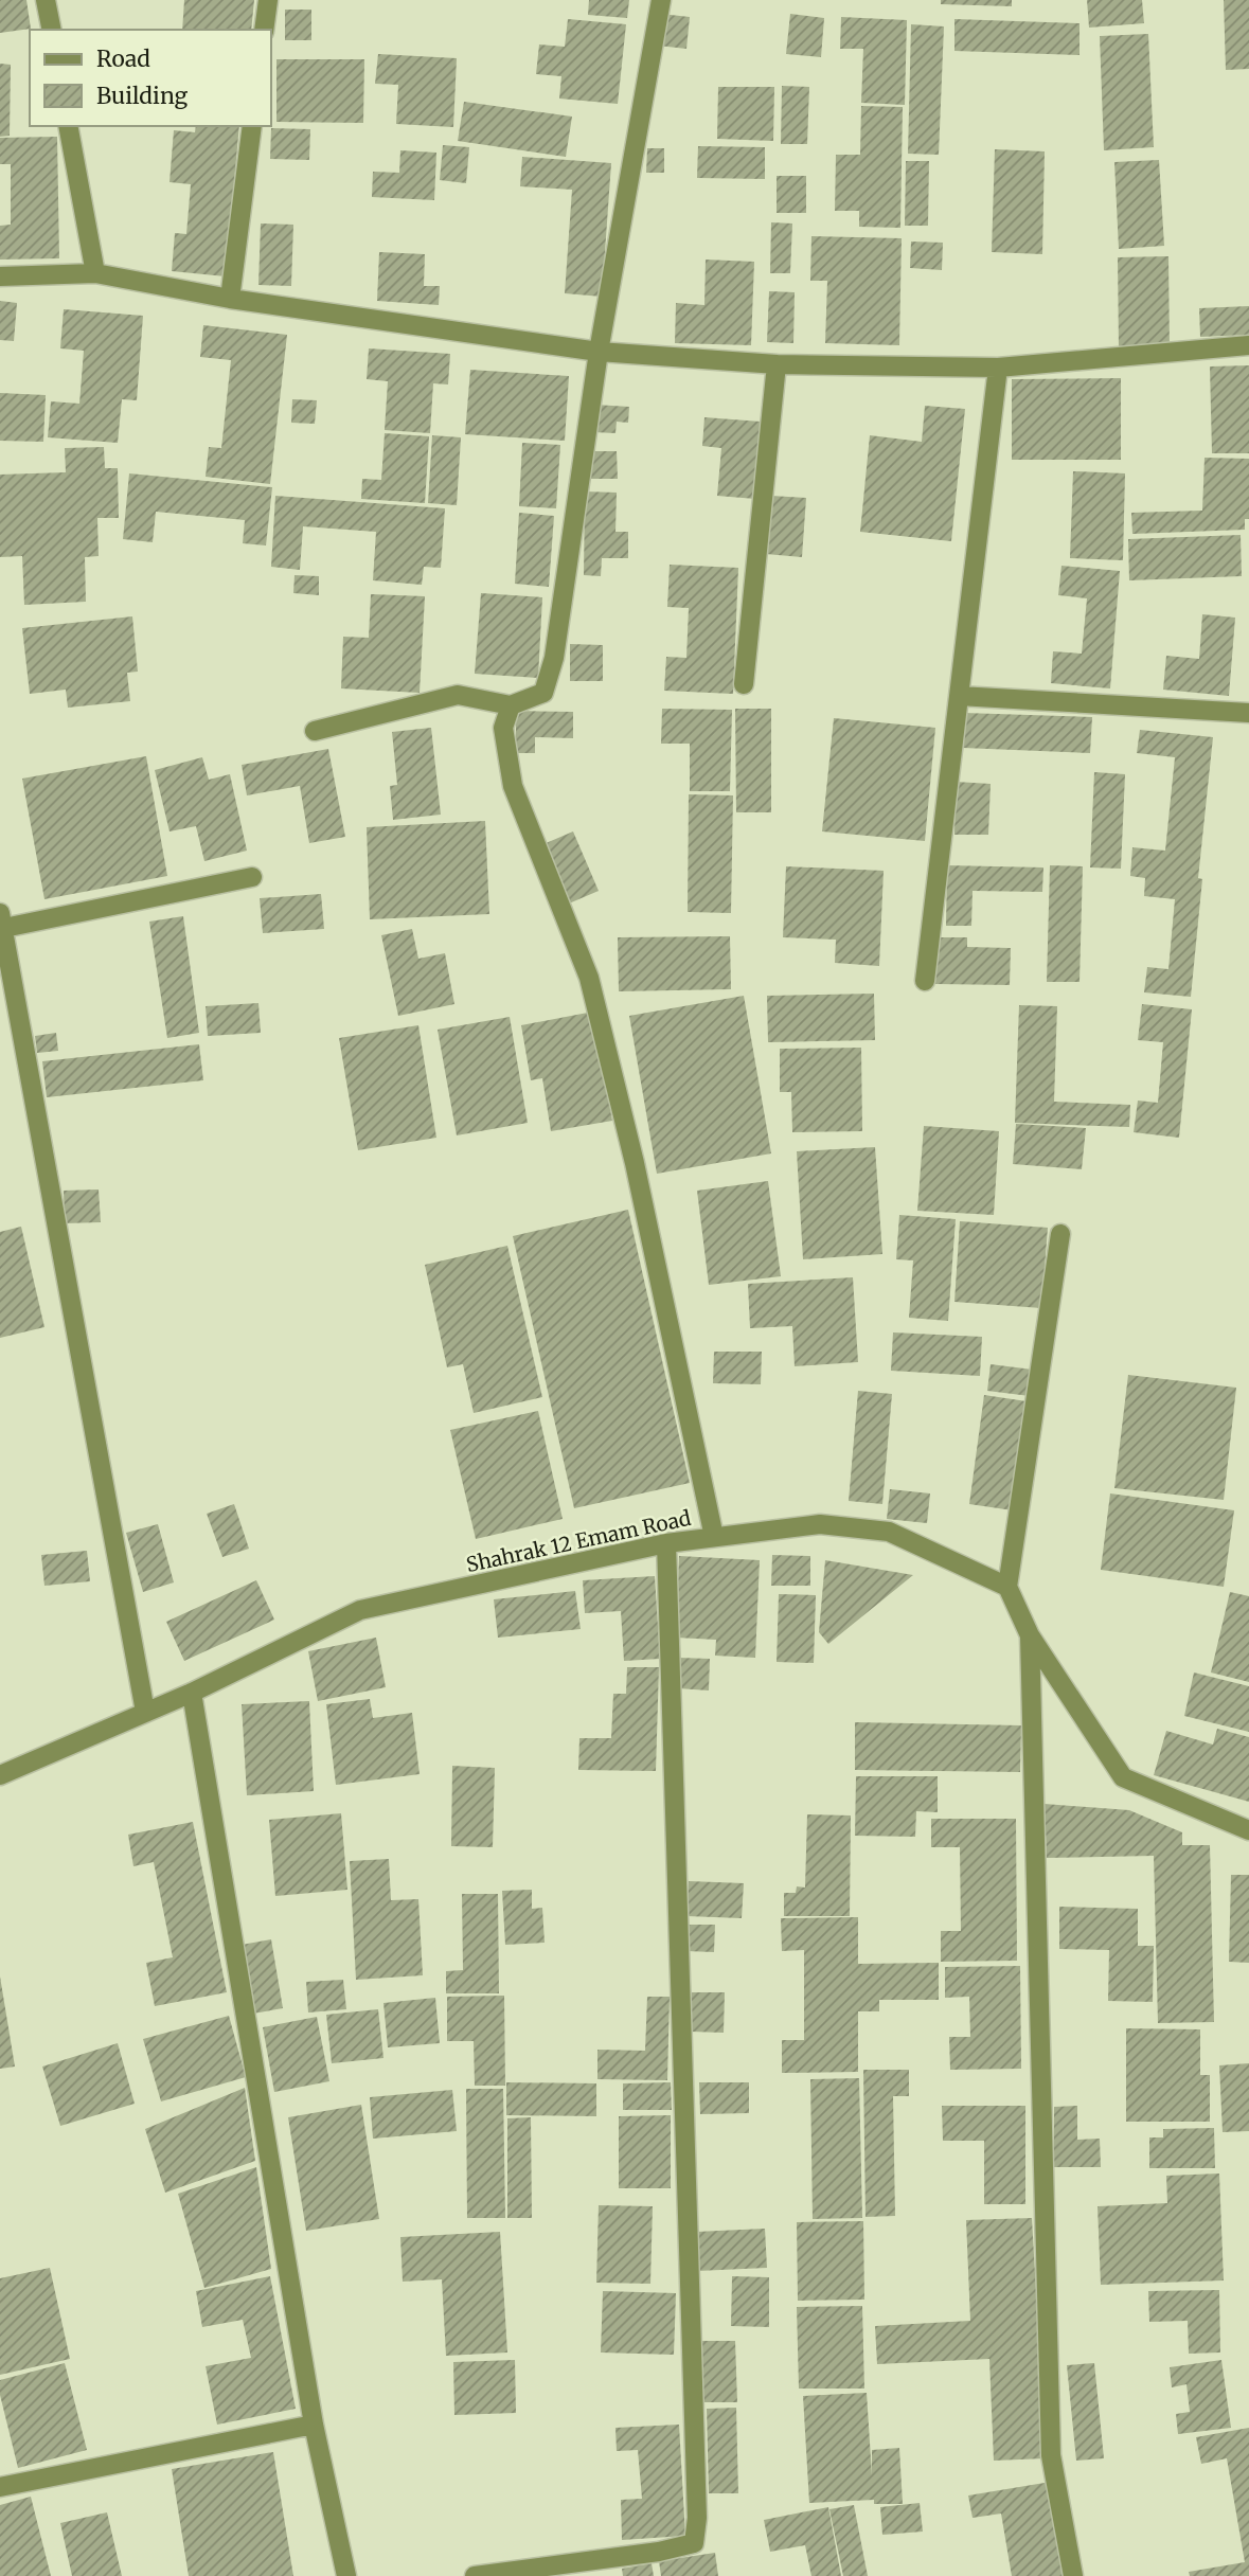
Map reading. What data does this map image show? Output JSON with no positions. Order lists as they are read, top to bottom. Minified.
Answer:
{"streets":{"street":["Shahrak 12 Emam Road"]},"legend":["Road","Building"]}
